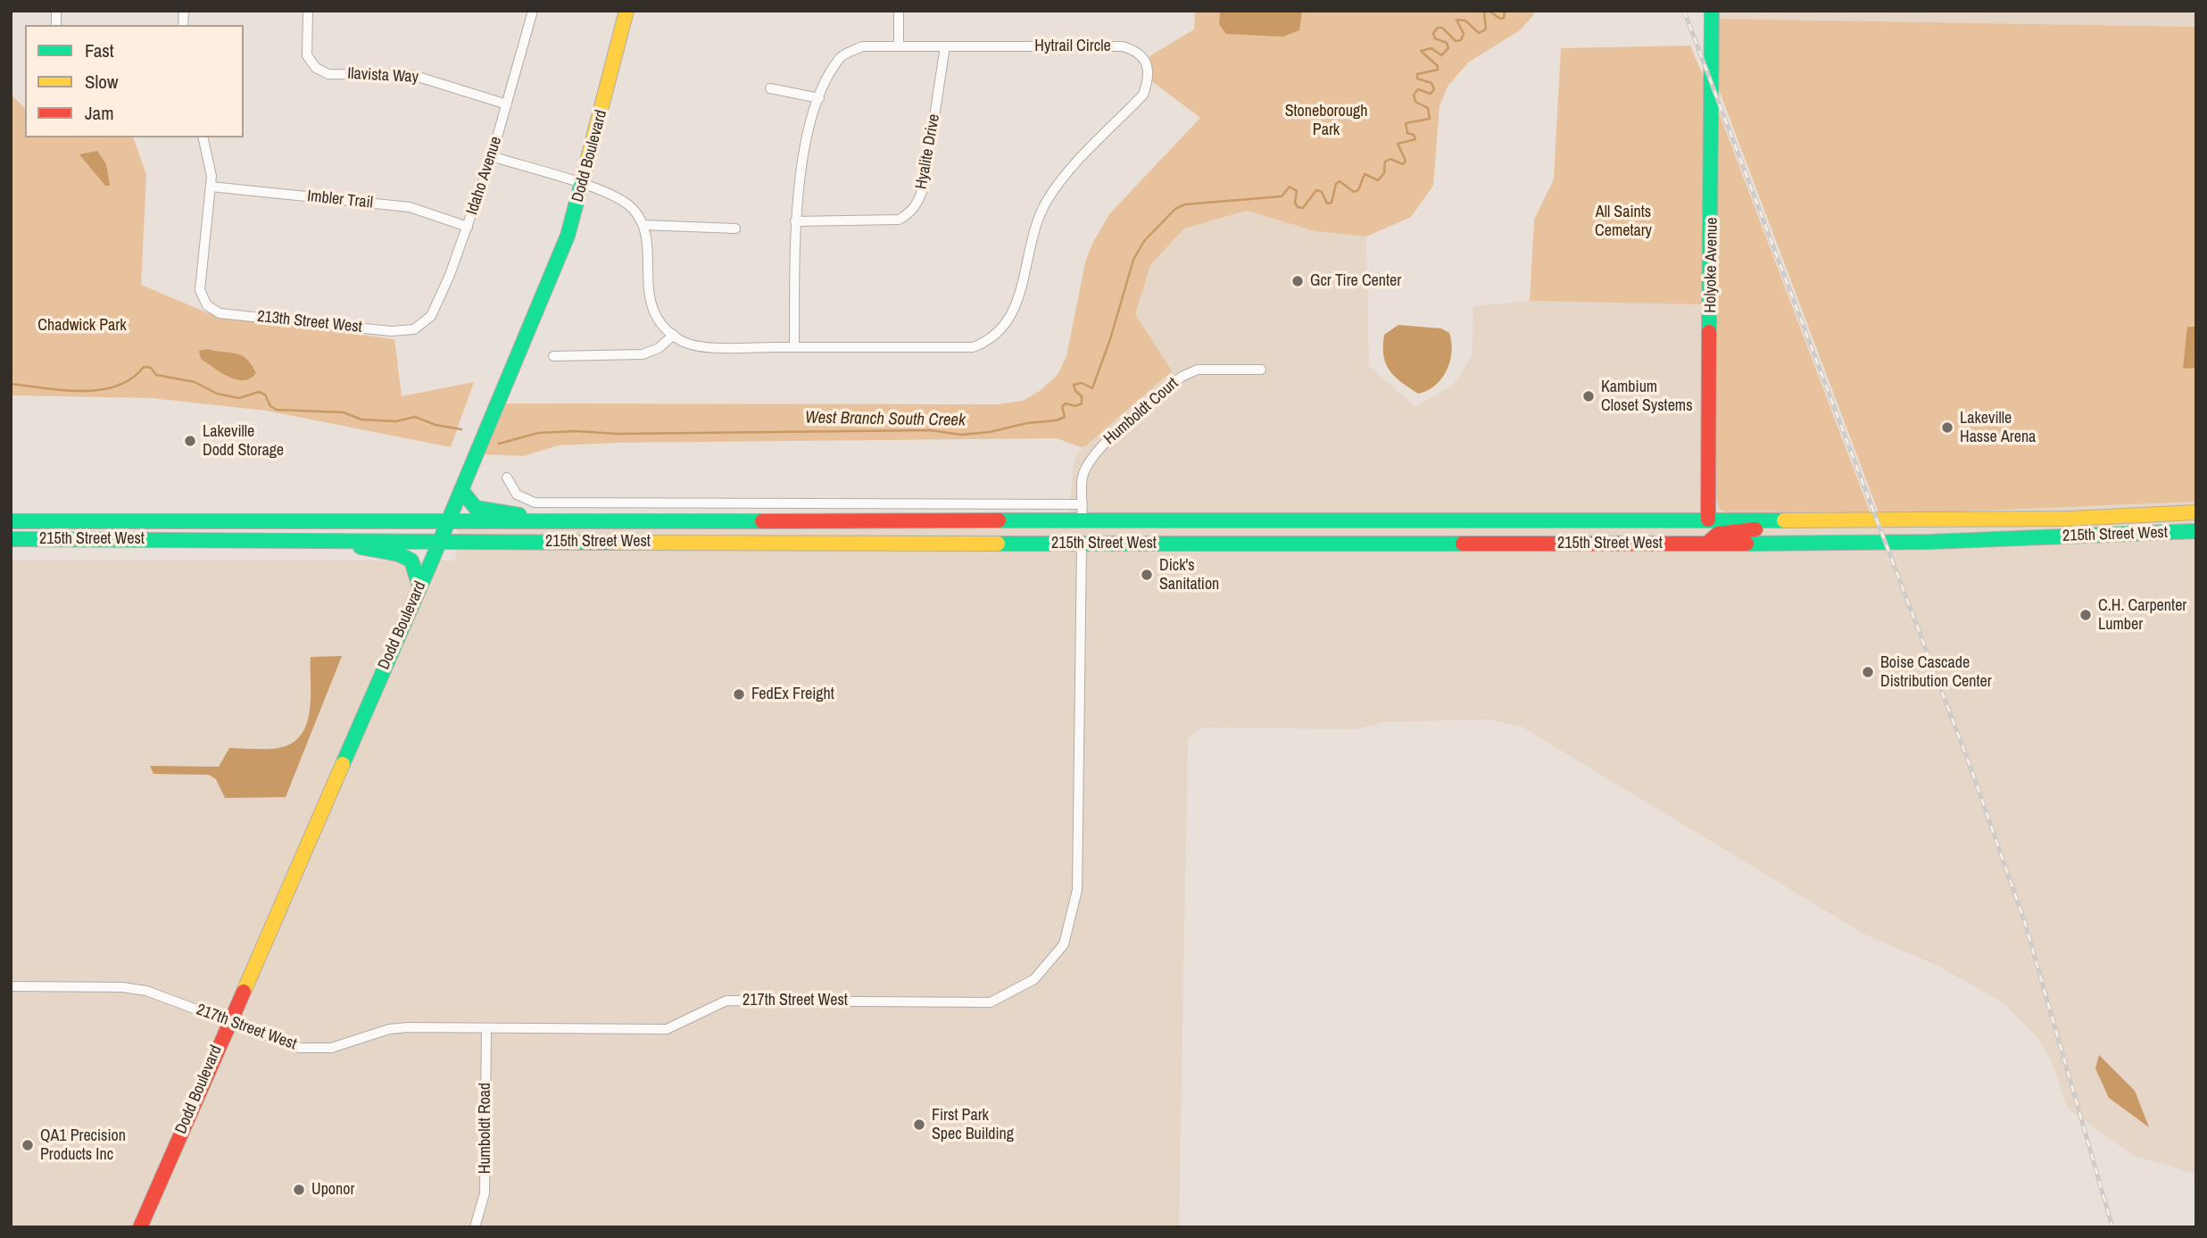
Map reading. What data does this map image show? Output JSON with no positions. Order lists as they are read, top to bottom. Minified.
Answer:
{"streets":{"main road":["Dodd Boulevard","Holyoke Avenue","215th Street West"],"street":["Hytrail Circle","Ilavista Way","Hyalite Drive","Idaho Avenue","Imbler Trail","213th Street West","Humboldt Court","217th Street West","Humboldt Road"]},"crossings":[["Hytrail Circle","Hyalite Drive"],["Ilavista Way","Idaho Avenue"],["Dodd Boulevard","215th Street West"],["Dodd Boulevard","217th Street West"],["Idaho Avenue","Imbler Trail"],["Idaho Avenue","213th Street West"],["Imbler Trail","213th Street West"],["Holyoke Avenue","215th Street West"],["Humboldt Court","215th Street West"],["215th Street West","217th Street West"],["217th Street West","Humboldt Road"]],"water":["West Branch South Creek"],"parks":["Stoneborough Park","All Saints Cemetary","Chadwick Park"],"places":["Gcr Tire Center","Kambium Closet Systems","Lakeville Hasse Arena","Lakeville Dodd Storage","Dick's Sanitation","C.H. Carpenter Lumber","Boise Cascade Distribution Center","FedEx Freight","First Park Spec Building","QA1 Precision Products Inc","Uponor"],"legend":["Fast","Slow","Jam"]}
